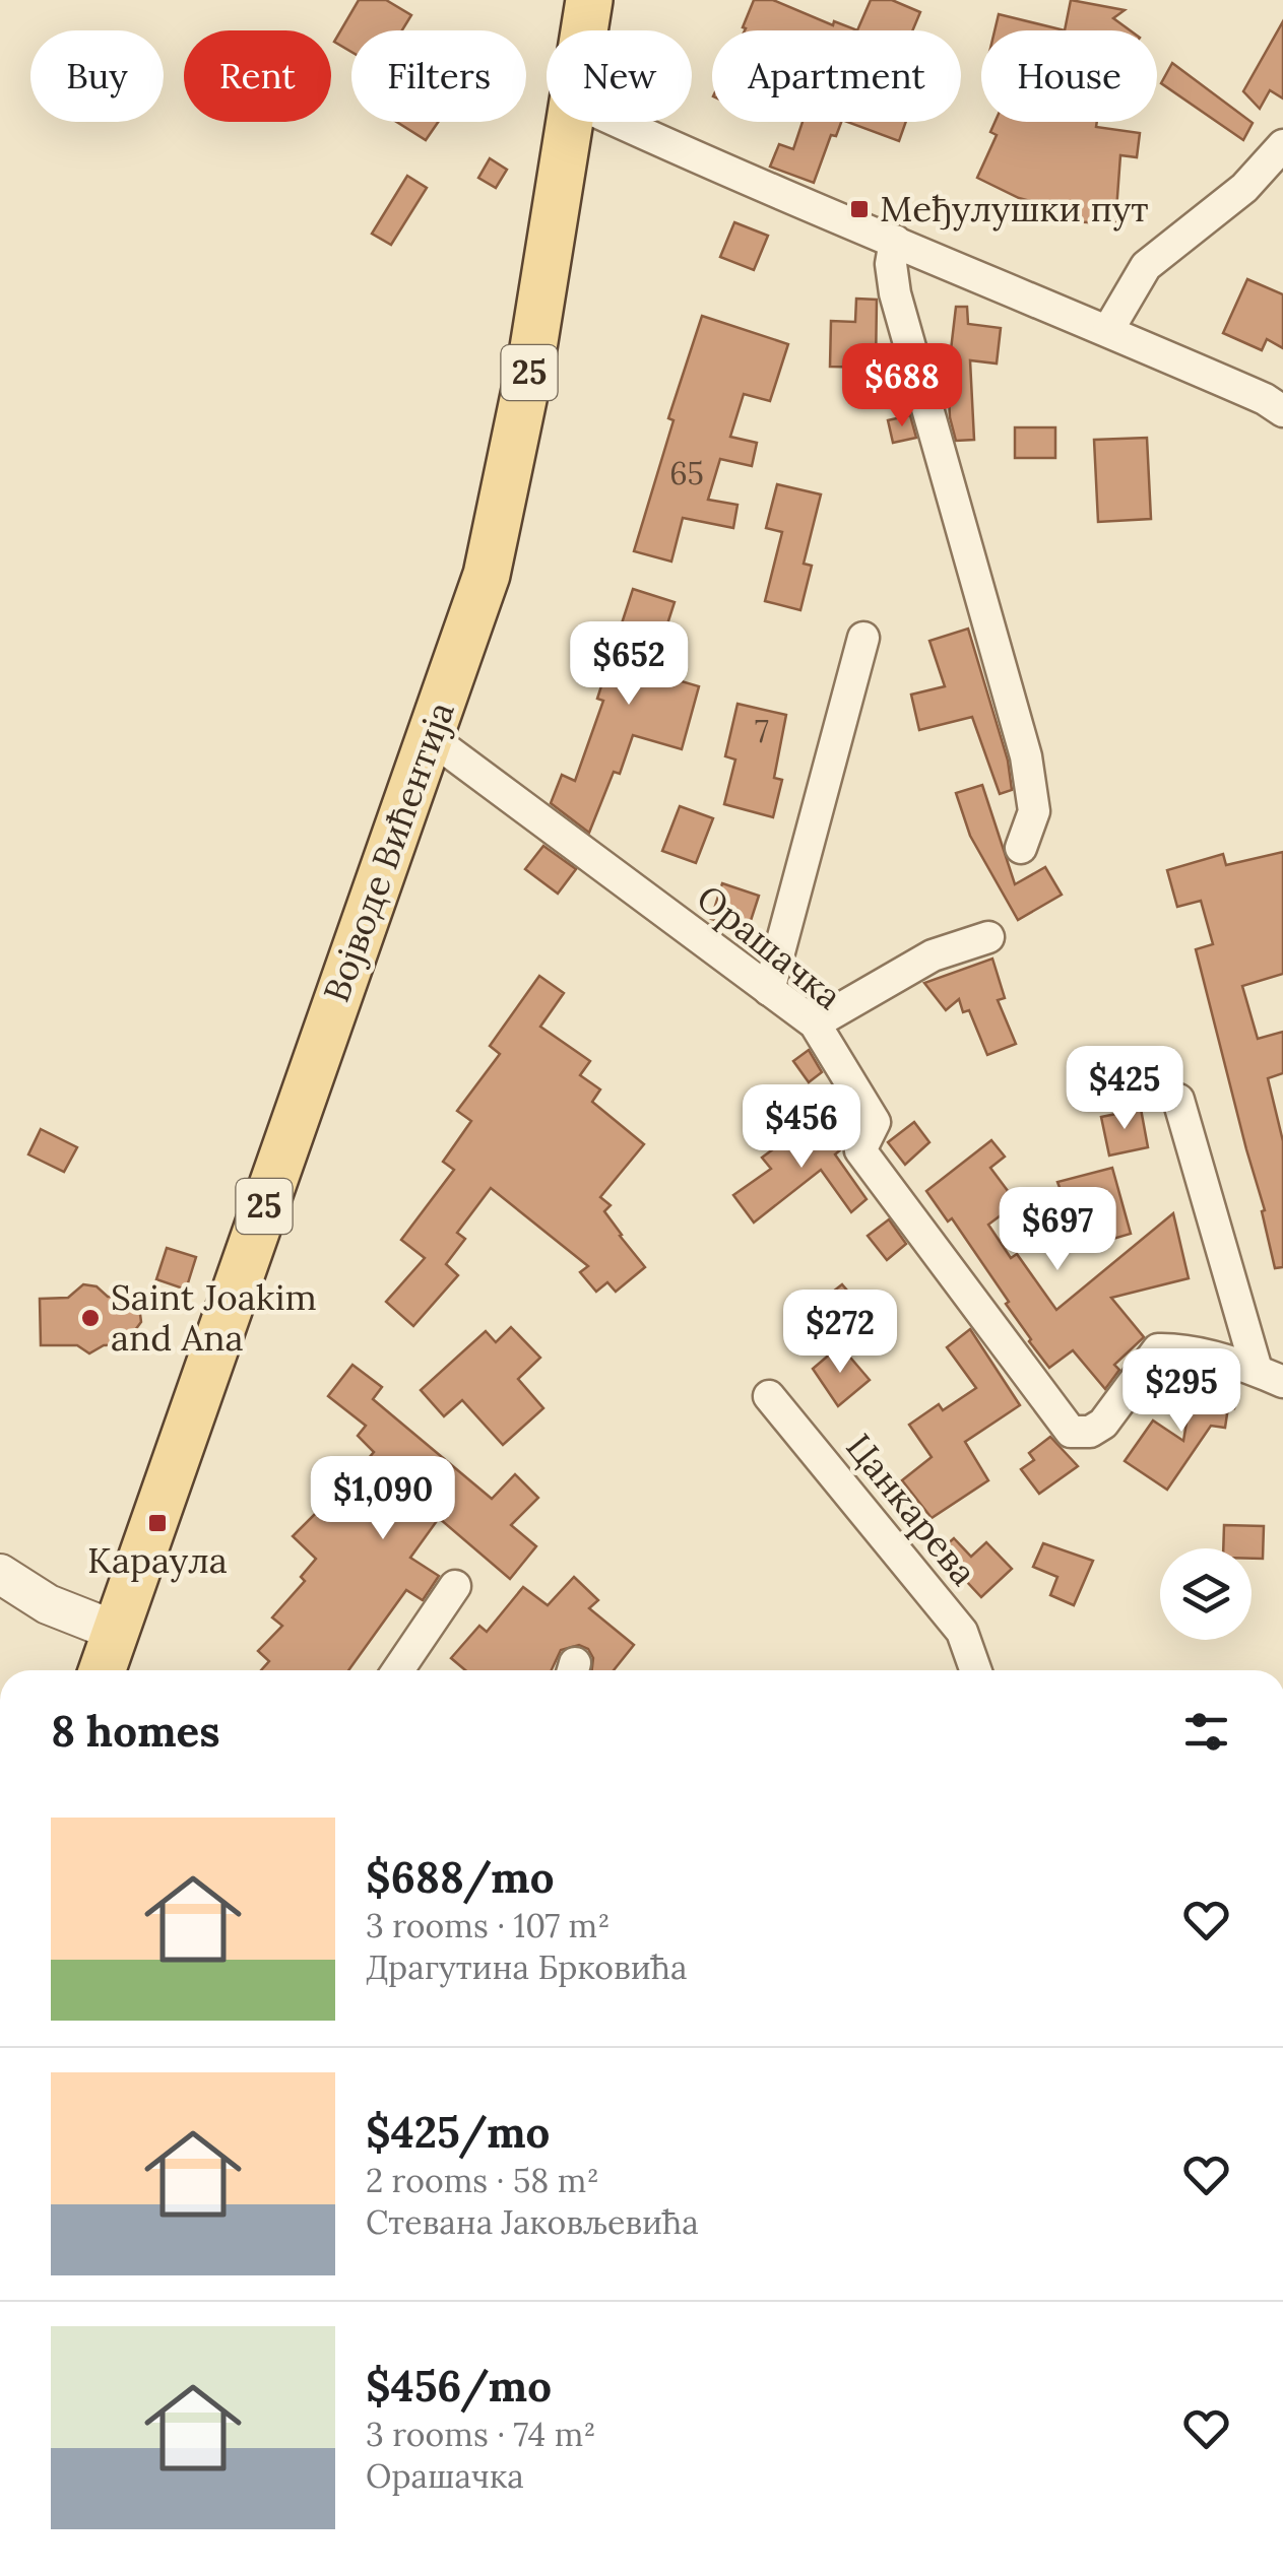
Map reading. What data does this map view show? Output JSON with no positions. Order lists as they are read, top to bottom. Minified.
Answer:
{"streets":{"main road":["25","Војводе Вићентија"],"street":["Орашачка","Цанкарева"]},"crossings":[["Војводе Вићентија","Орашачка"]],"places":{"transit":["Међулушки пут","Караула"],"other":["Saint Joakim and Ana"]},"house_numbers":["65","7"],"page":{"chip":["Buy","Rent","Filters","New","Apartment","House"],"price":["$688","$652","$425","$456","$697","$272","$295","$1,090"],"heading":"8 homes","list":[{"name":"$688/mo","note":"3 rooms · 107 m² · Драгутина Брковића"},{"name":"$425/mo","note":"2 rooms · 58 m² · Стевана Јаковљевића"},{"name":"$456/mo","note":"3 rooms · 74 m² · Орашачка"}]}}
